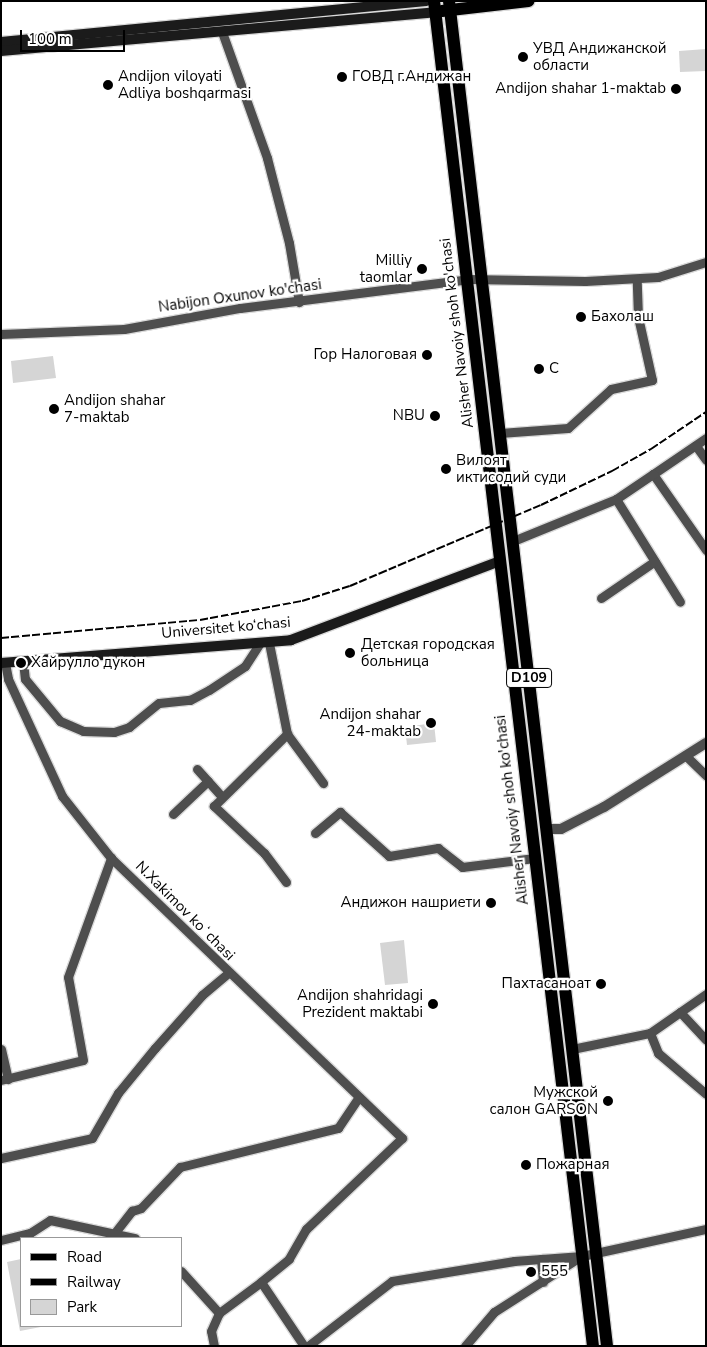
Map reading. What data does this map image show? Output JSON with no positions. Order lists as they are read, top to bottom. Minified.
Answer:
{"streets":{"main road":["Alisher Navoiy shoh ko'chasi","Universitet kо‘chasi","D109"],"street":["Nabijon Oxunov ko'chasi","N.Xakimov koʻchasi"]},"crossings":[["Nabijon Oxunov ko'chasi","Alisher Navoiy shoh ko'chasi"],["Alisher Navoiy shoh ko'chasi","Universitet kо‘chasi"],["Universitet kо‘chasi","N.Xakimov koʻchasi"]],"places":["УВД Андижанской области","ГОВД г.Андижан","Andijon viloyati Adliya boshqarmasi","Andijon shahar 1-maktab","Milliy taomlar","Бахолаш","Гор Налоговая","С","Andijon shahar 7-maktab","NBU","Вилоят иктисодий суди","Детская городская больница","Хайрулло дукон","Andijon shahar 24-maktab","Андижон нашриети","Пахтасаноат","Andijon shahridagi Prezident maktabi","Мужской салон GARSON","Пожарная","555"],"legend":["Road","Railway","Park"],"scale_bar":"100 m"}
